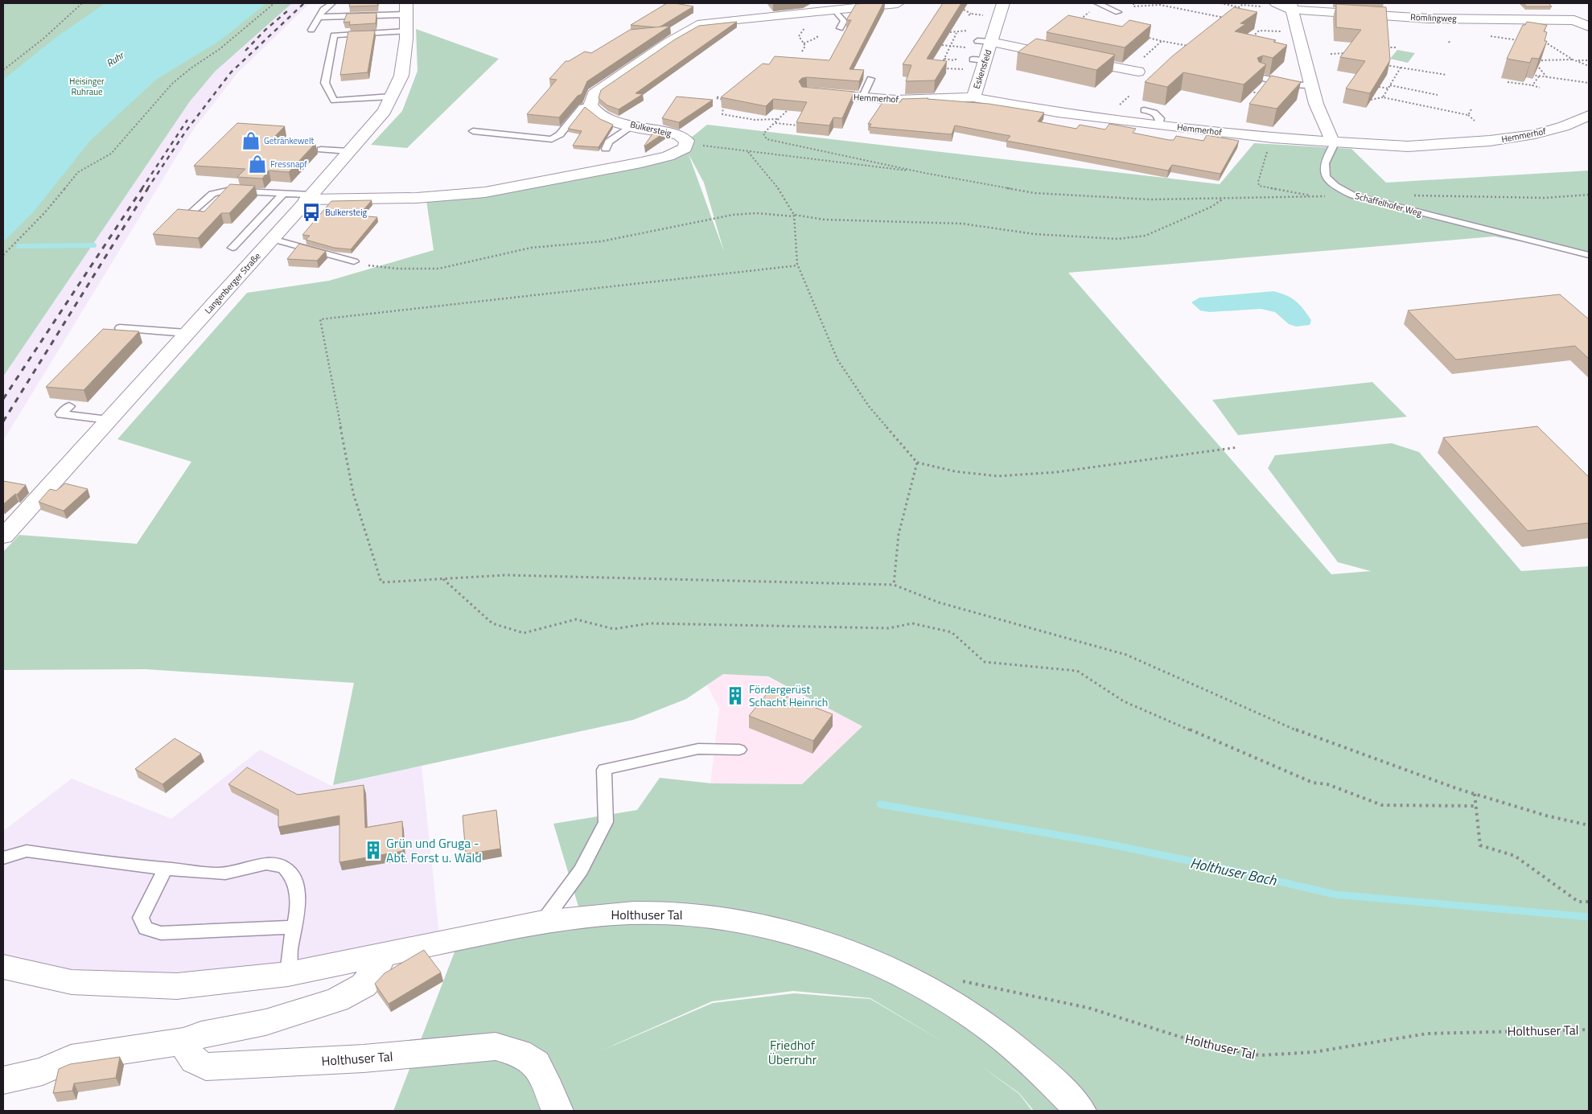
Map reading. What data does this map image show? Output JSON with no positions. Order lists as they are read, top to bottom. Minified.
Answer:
{"streets":{"street":["Römlingweg","Eskensfeld","Hemmerhof","Bulkersteig","Langenberger Straße","Holthuser Tal"],"lane":["Schaffelhofer Weg"]},"crossings":[["Eskensfeld","Hemmerhof"],["Hemmerhof","Schaffelhofer Weg"],["Bulkersteig","Langenberger Straße"]],"water":["Ruhr","Holthuser Bach"],"parks":["Heisinger Ruhraue","Friedhof Überruhr"],"places":{"shop":["Getränkewelt","Fressnapf"],"bus stop":["Bulkersteig"],"building":["Fördergerüst Schacht Heinrich","Grün und Gruga - Abt. Forst u. Wald"]}}
